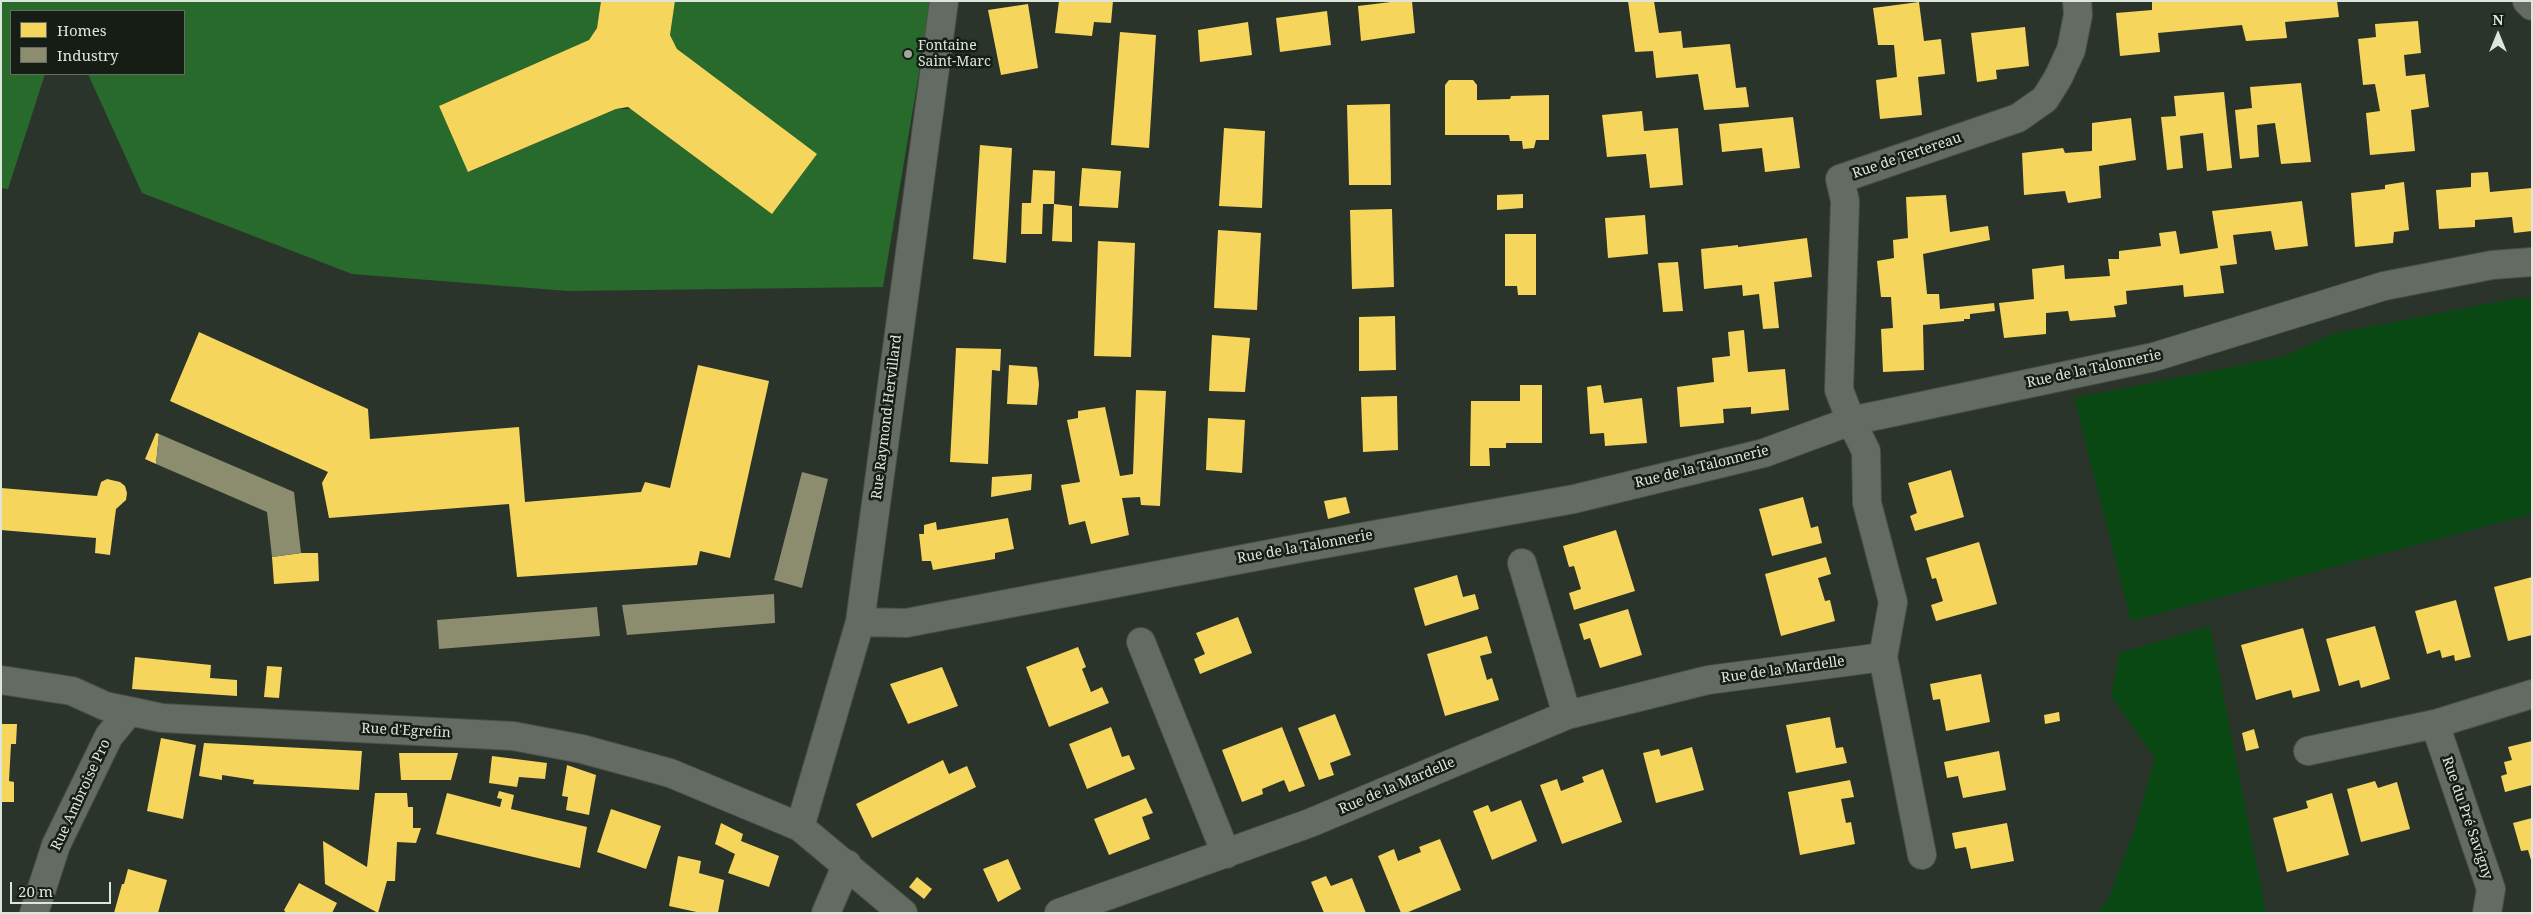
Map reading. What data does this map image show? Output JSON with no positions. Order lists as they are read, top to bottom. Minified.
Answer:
{"streets":{"street":["Rue de Tertereau","Rue de la Talonnerie","Rue Raymond Hervillard","Rue de la Mardelle","Rue d'Egrefin","Rue Ambroise Pro","Rue du Pré Savigny"]},"crossings":[["Rue de Tertereau","Rue de la Talonnerie"],["Rue de la Talonnerie","Rue Raymond Hervillard"],["Rue Raymond Hervillard","Rue d'Egrefin"],["Rue d'Egrefin","Rue Ambroise Pro"]],"places":["Fontaine Saint-Marc"],"legend":["Homes","Industry"],"scale_bar":"20 m","north":"top"}
